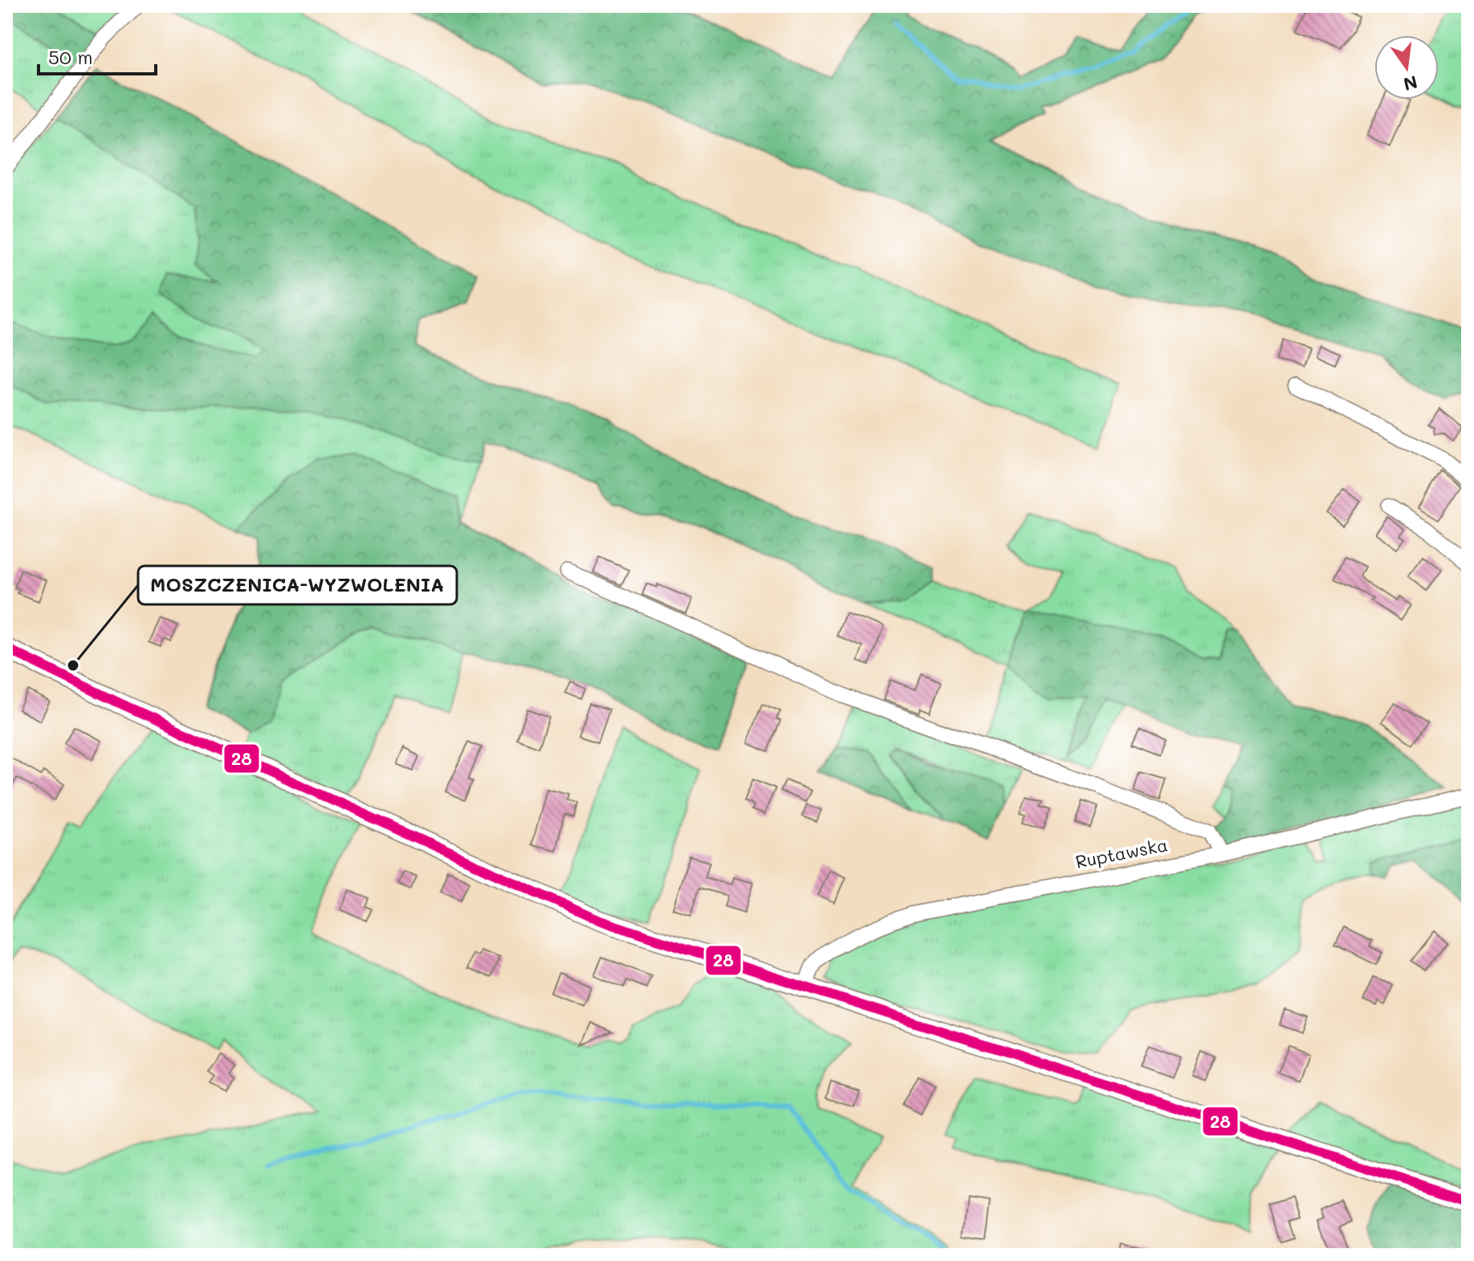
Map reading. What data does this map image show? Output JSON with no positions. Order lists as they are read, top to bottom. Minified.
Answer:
{"streets":{"street":["Ruptawska"]},"places":["MOSZCZENICA-WYZWOLENIA"],"lines":["transit line 28"],"scale_bar":"50 m","north":"bottom"}
